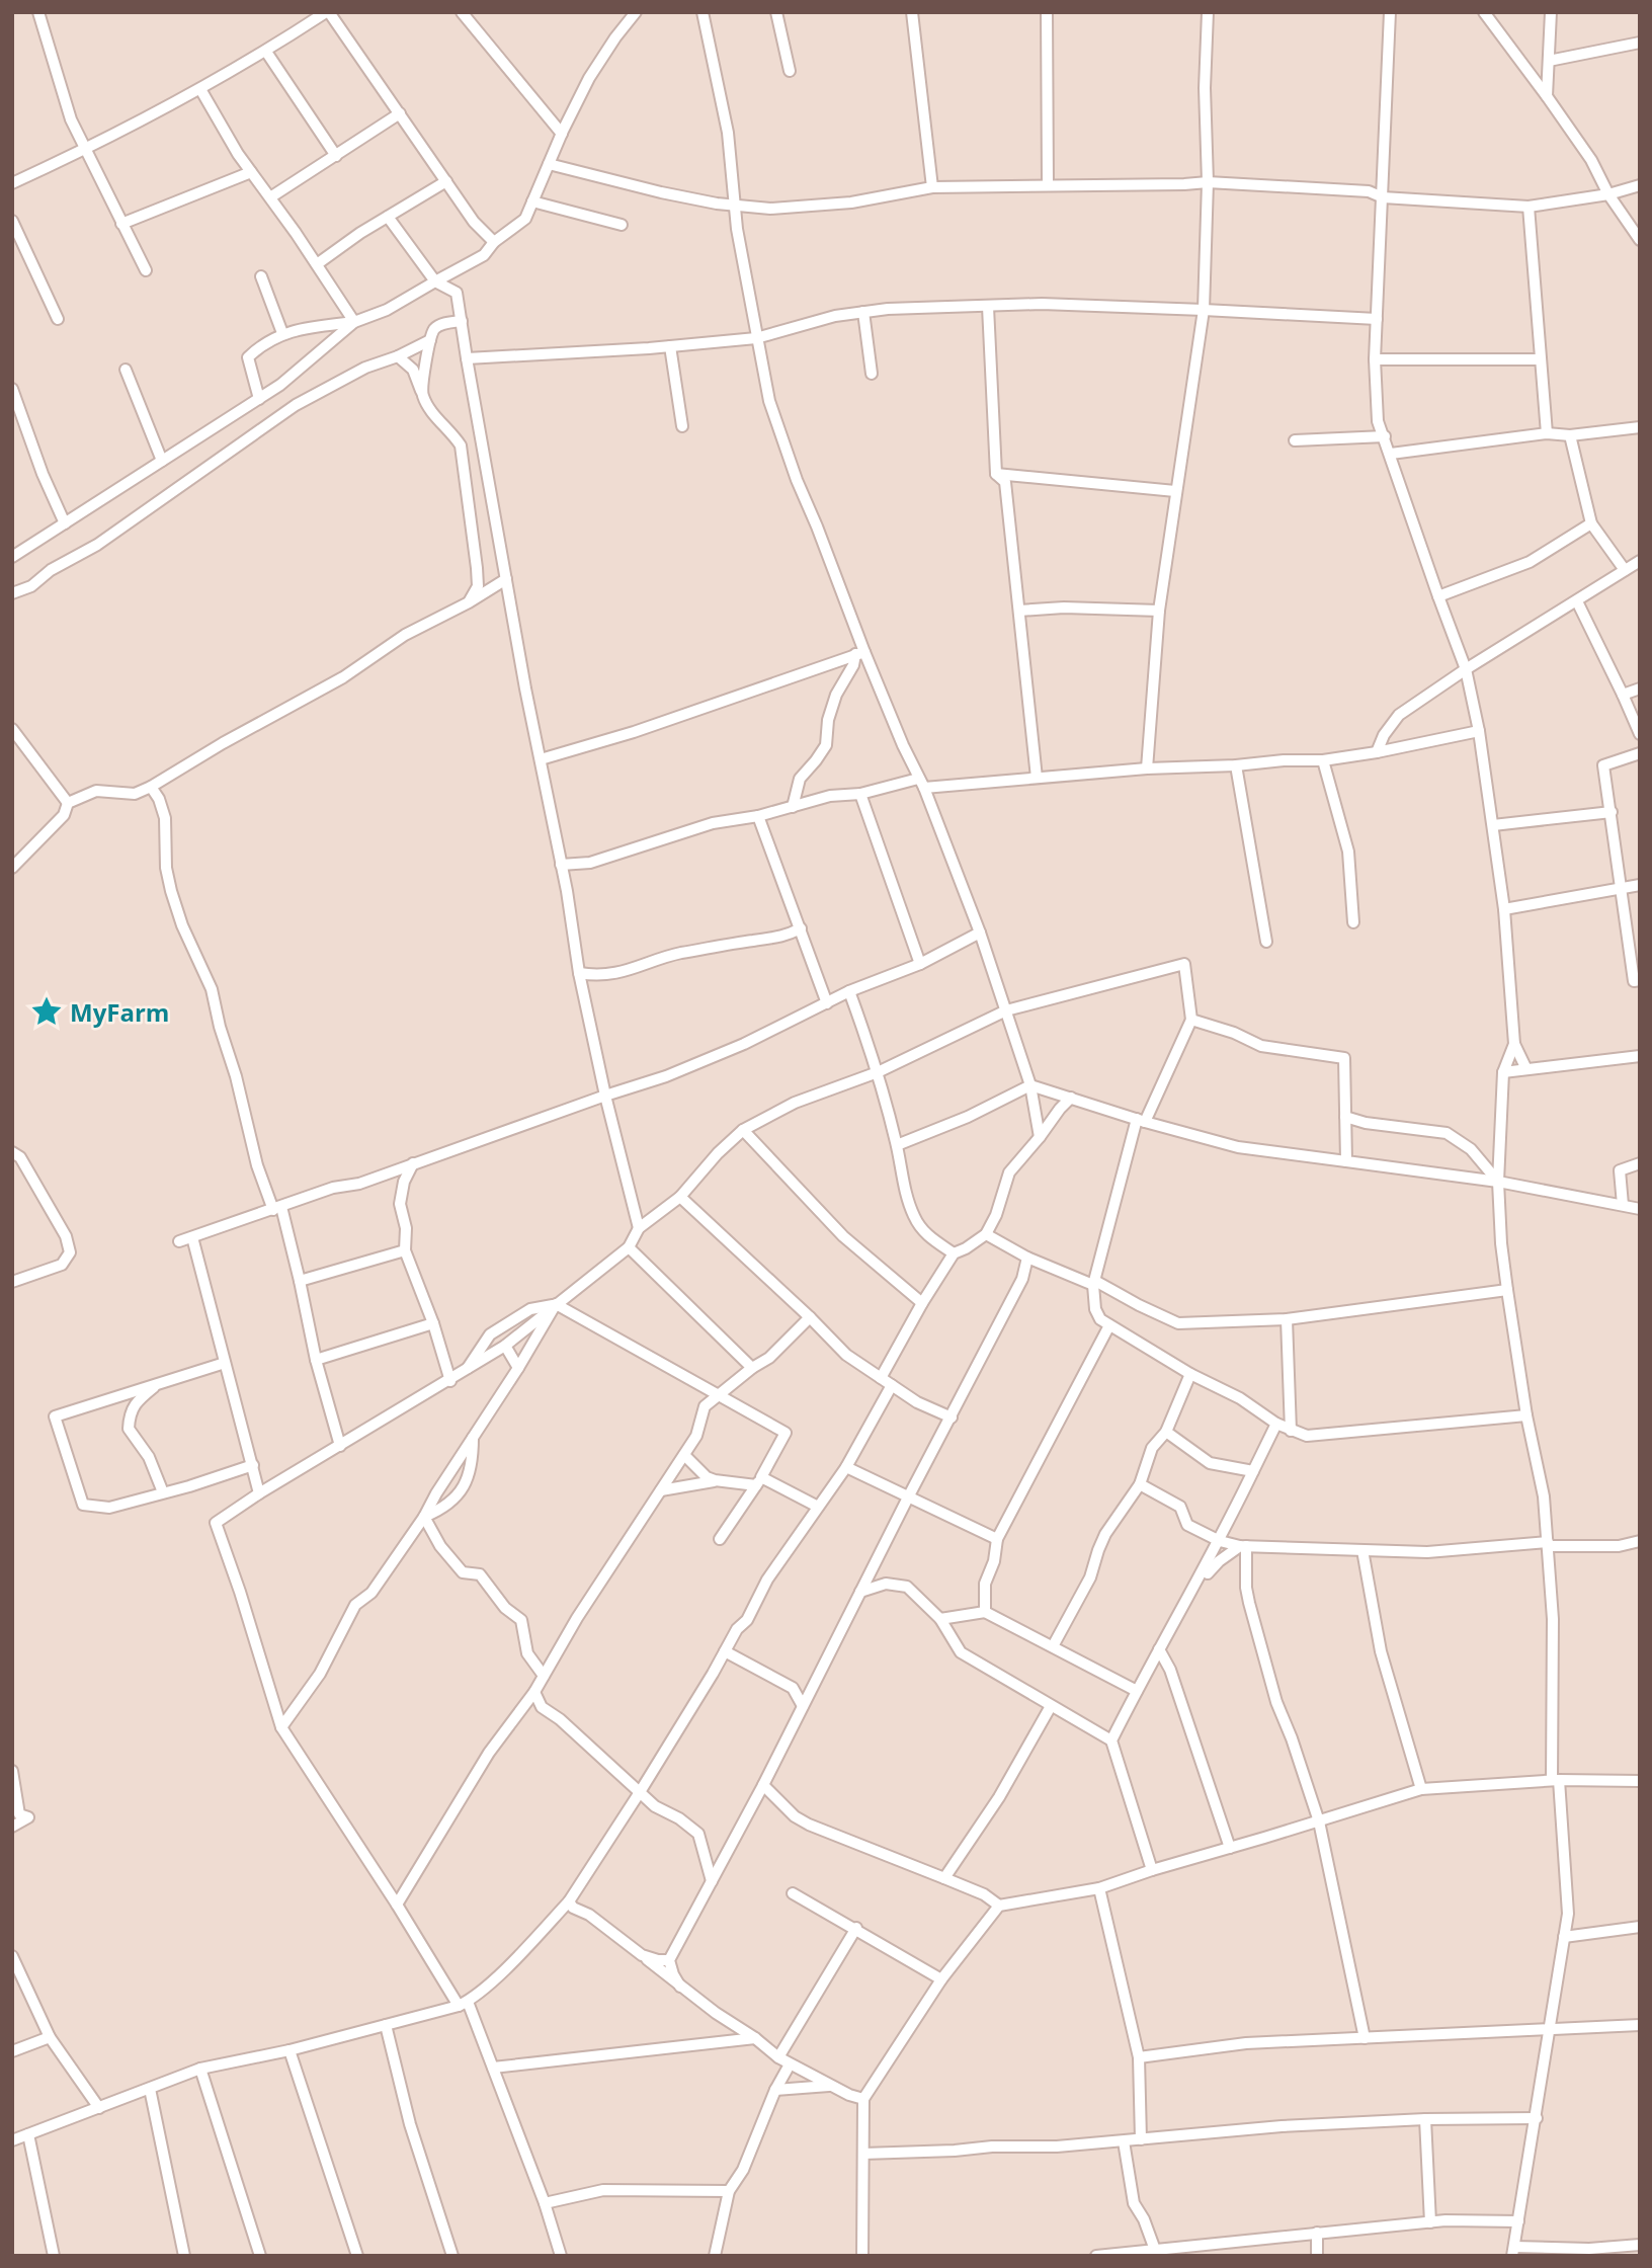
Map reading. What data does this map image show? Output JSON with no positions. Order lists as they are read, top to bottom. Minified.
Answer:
{"places":{"place":["MyFarm"]}}
